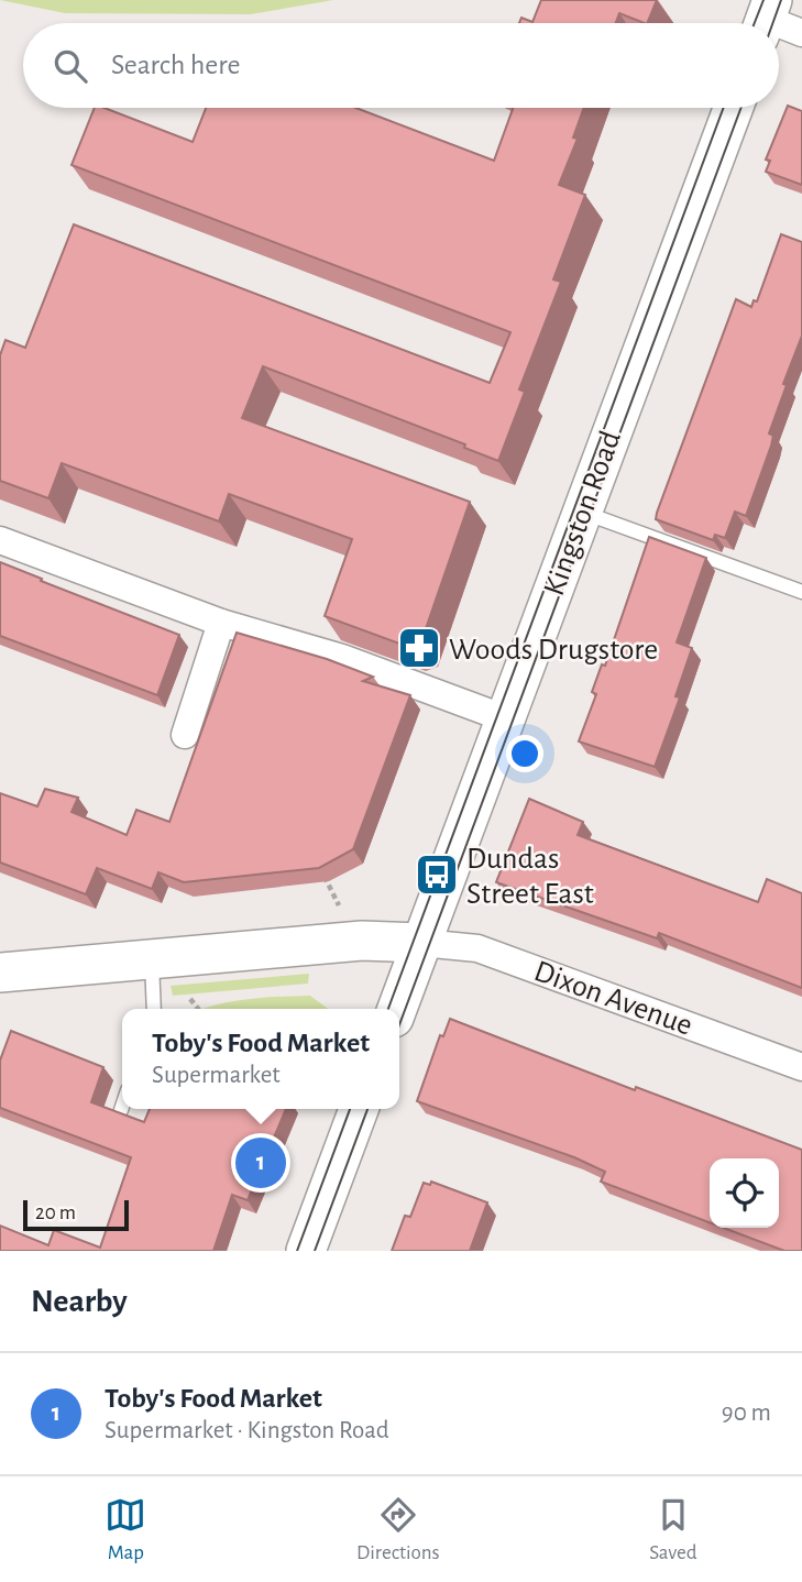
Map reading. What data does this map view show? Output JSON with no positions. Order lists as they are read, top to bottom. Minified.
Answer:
{"streets":{"main road":["Kingston Road"],"street":["Dixon Avenue"]},"crossings":[["Kingston Road","Dixon Avenue"]],"places":{"pharmacy":["Woods Drugstore"],"bus stop":["Dundas Street East"]},"scale_bar":"20 m","page":{"search":"Search here","popup":["Toby's Food Market","Supermarket"],"pins":"1","scale":"20 m","heading":"Nearby","list":[{"mark":"1","name":"Toby's Food Market","note":"Supermarket · Kingston Road","value":"90 m"}],"nav":["Map","Directions","Saved"]}}
